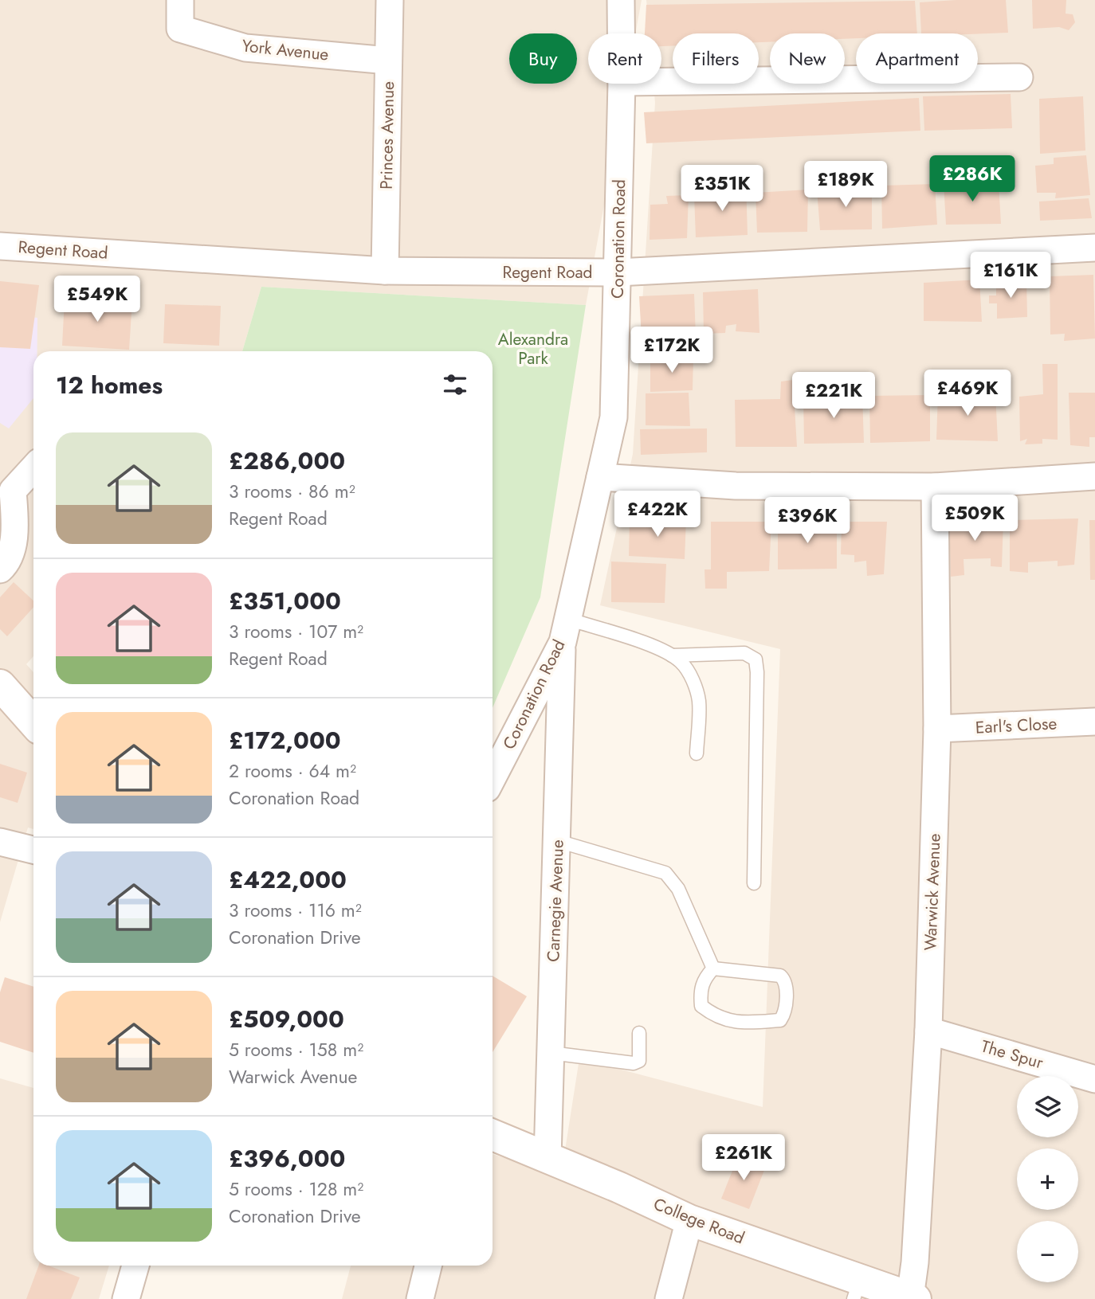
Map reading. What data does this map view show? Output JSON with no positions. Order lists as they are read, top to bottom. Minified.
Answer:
{"streets":{"street":["York Avenue","Princes Avenue","Coronation Road","Regent Road","Earl's Close","Warwick Avenue","Carnegie Avenue","The Spur","College Road"]},"crossings":[["York Avenue","Princes Avenue"],["Princes Avenue","Regent Road"],["Coronation Road","Regent Road"],["Coronation Road","Carnegie Avenue"],["Earl's Close","Warwick Avenue"],["Warwick Avenue","The Spur"],["Warwick Avenue","College Road"],["Carnegie Avenue","College Road"]],"parks":["Alexandra Park"],"page":{"chip":["Buy","Rent","Filters","New","Apartment"],"price":["£286K","£189K","£351K","£161K","£549K","£172K","£469K","£221K","£422K","£509K","£396K","£261K"],"heading":"12 homes","list":[{"name":"£286,000","note":"3 rooms · 86 m² · Regent Road"},{"name":"£351,000","note":"3 rooms · 107 m² · Regent Road"},{"name":"£172,000","note":"2 rooms · 64 m² · Coronation Road"},{"name":"£422,000","note":"3 rooms · 116 m² · Coronation Drive"},{"name":"£509,000","note":"5 rooms · 158 m² · Warwick Avenue"},{"name":"£396,000","note":"5 rooms · 128 m² · Coronation Drive"}],"map_buttons":["+","−"]}}
